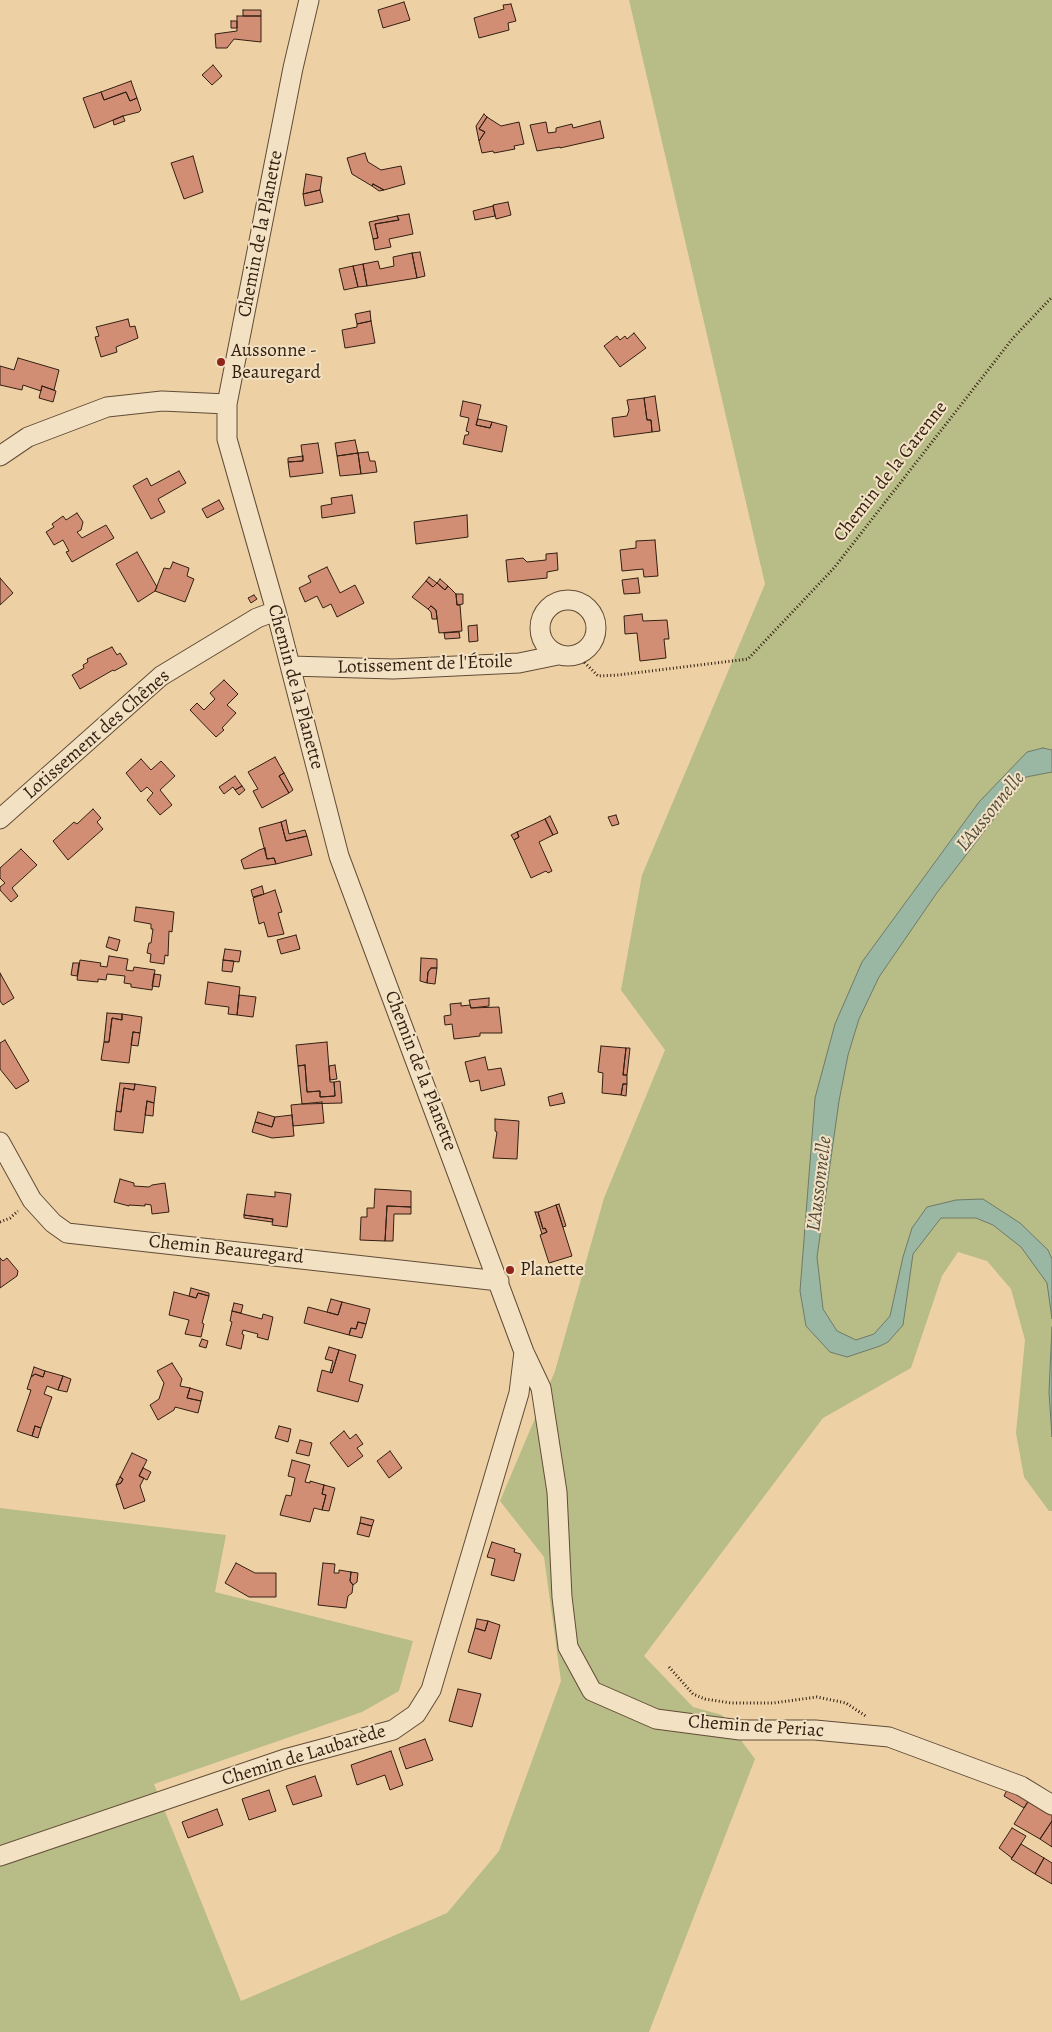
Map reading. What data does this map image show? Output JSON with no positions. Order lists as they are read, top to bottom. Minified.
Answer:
{"streets":{"street":["Chemin de la Planette","Lotissement de l'Étoile","Lotissement des Chênes","Chemin Beauregard","Chemin de Periac","Chemin de Laubarède"],"path":["Chemin de la Garenne"]},"crossings":[["Chemin de la Planette","Lotissement de l'Étoile"],["Chemin de la Planette","Lotissement des Chênes"],["Chemin de la Planette","Chemin Beauregard"],["Chemin de la Planette","Chemin de Periac"],["Chemin de la Planette","Chemin de Laubarède"],["Chemin de la Garenne","Lotissement de l'Étoile"],["Chemin de Periac","Chemin de Laubarède"]],"water":["L'Aussonnelle"],"places":["Aussonne - Beauregard","Planette"]}
